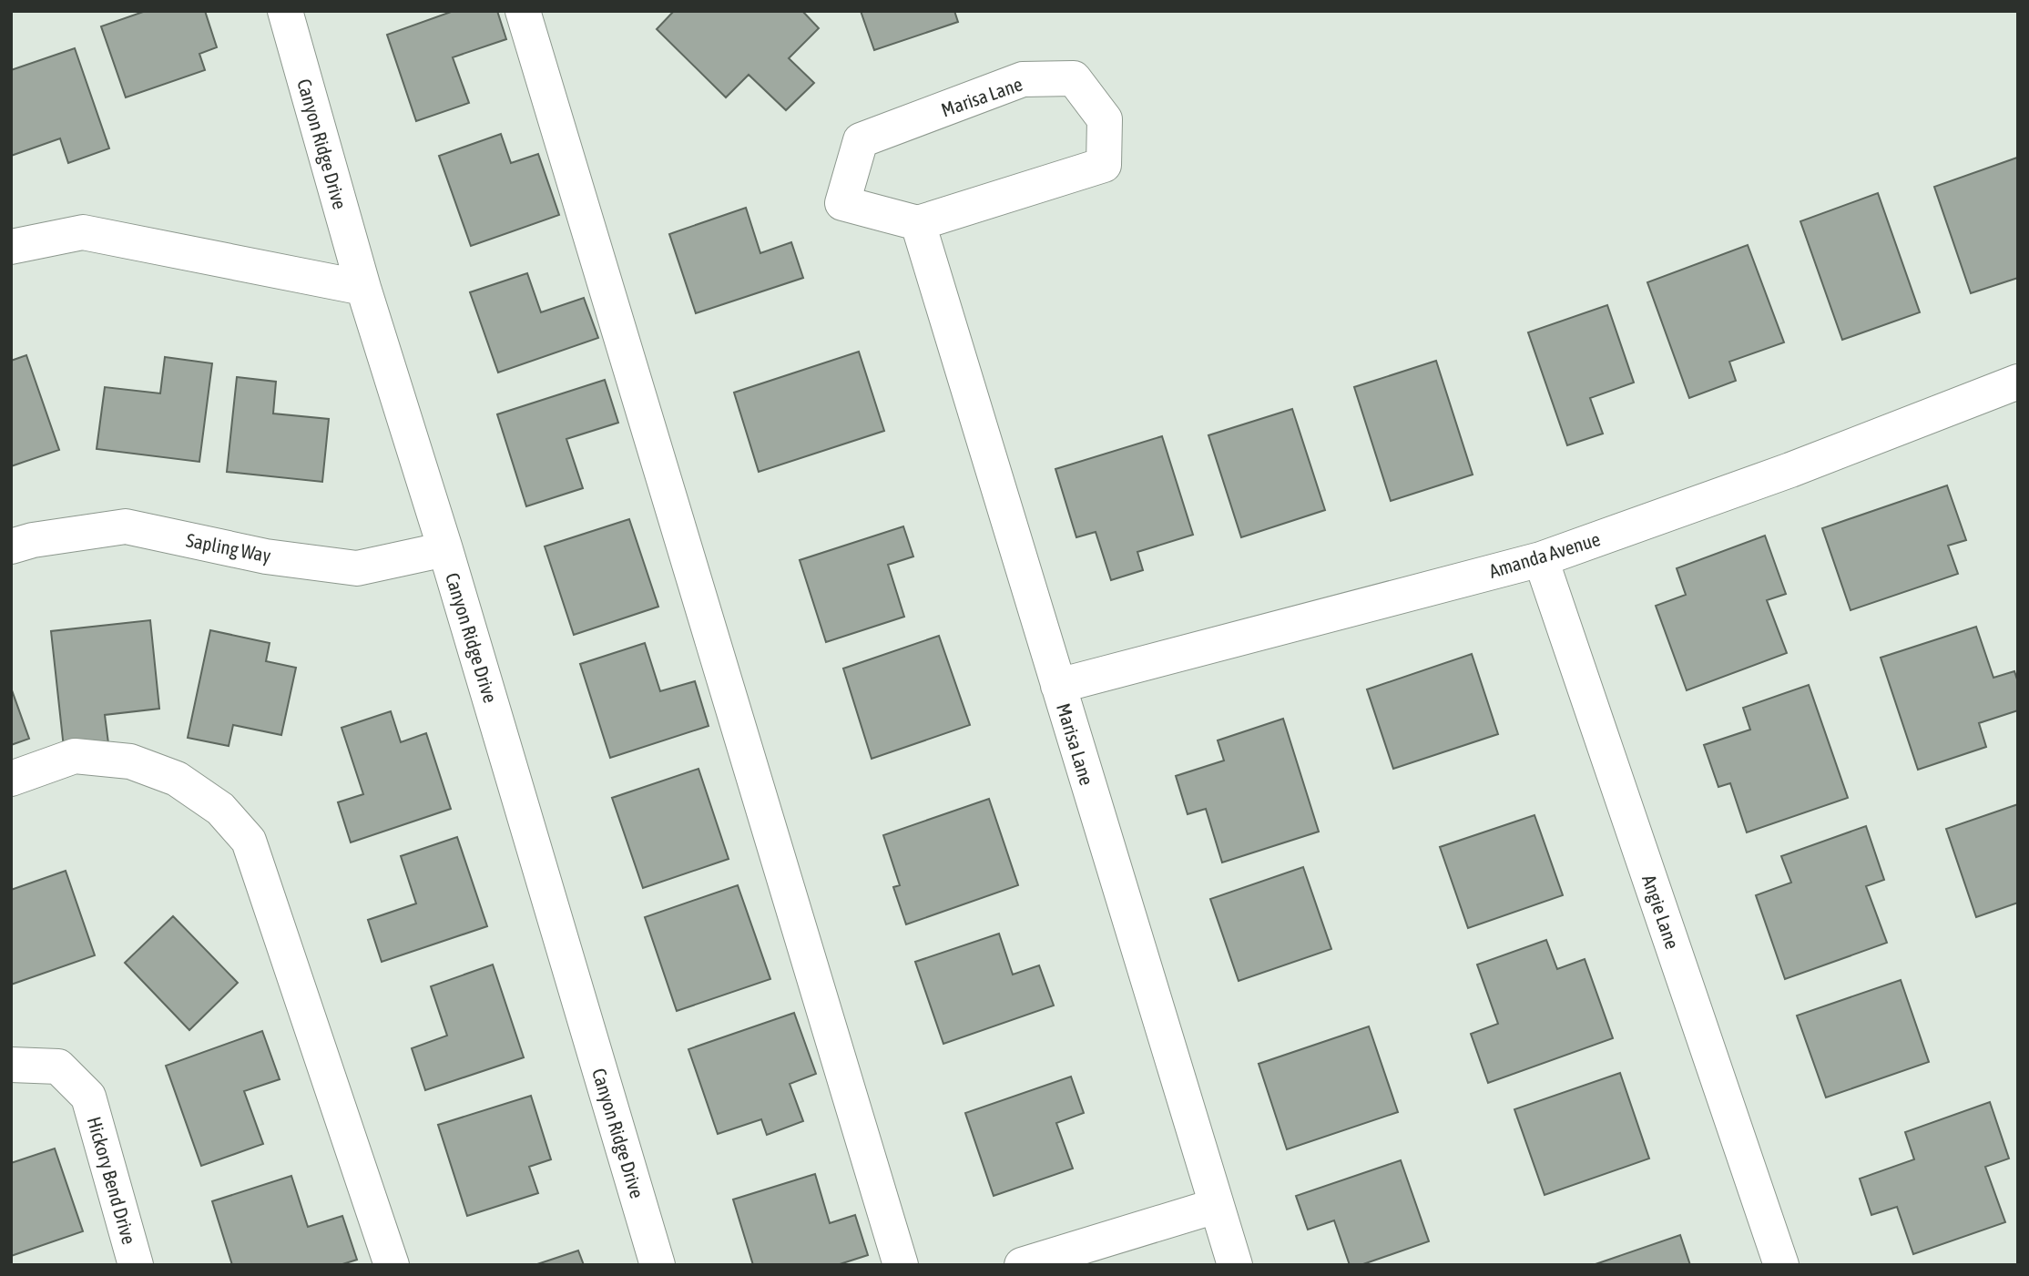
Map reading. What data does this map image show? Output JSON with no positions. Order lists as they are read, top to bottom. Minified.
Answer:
{"streets":{"street":["Marisa Lane","Canyon Ridge Drive","Sapling Way","Amanda Avenue","Angie Lane","Hickory Bend Drive"]},"crossings":[["Marisa Lane","Amanda Avenue"],["Canyon Ridge Drive","Sapling Way"],["Amanda Avenue","Angie Lane"]]}
